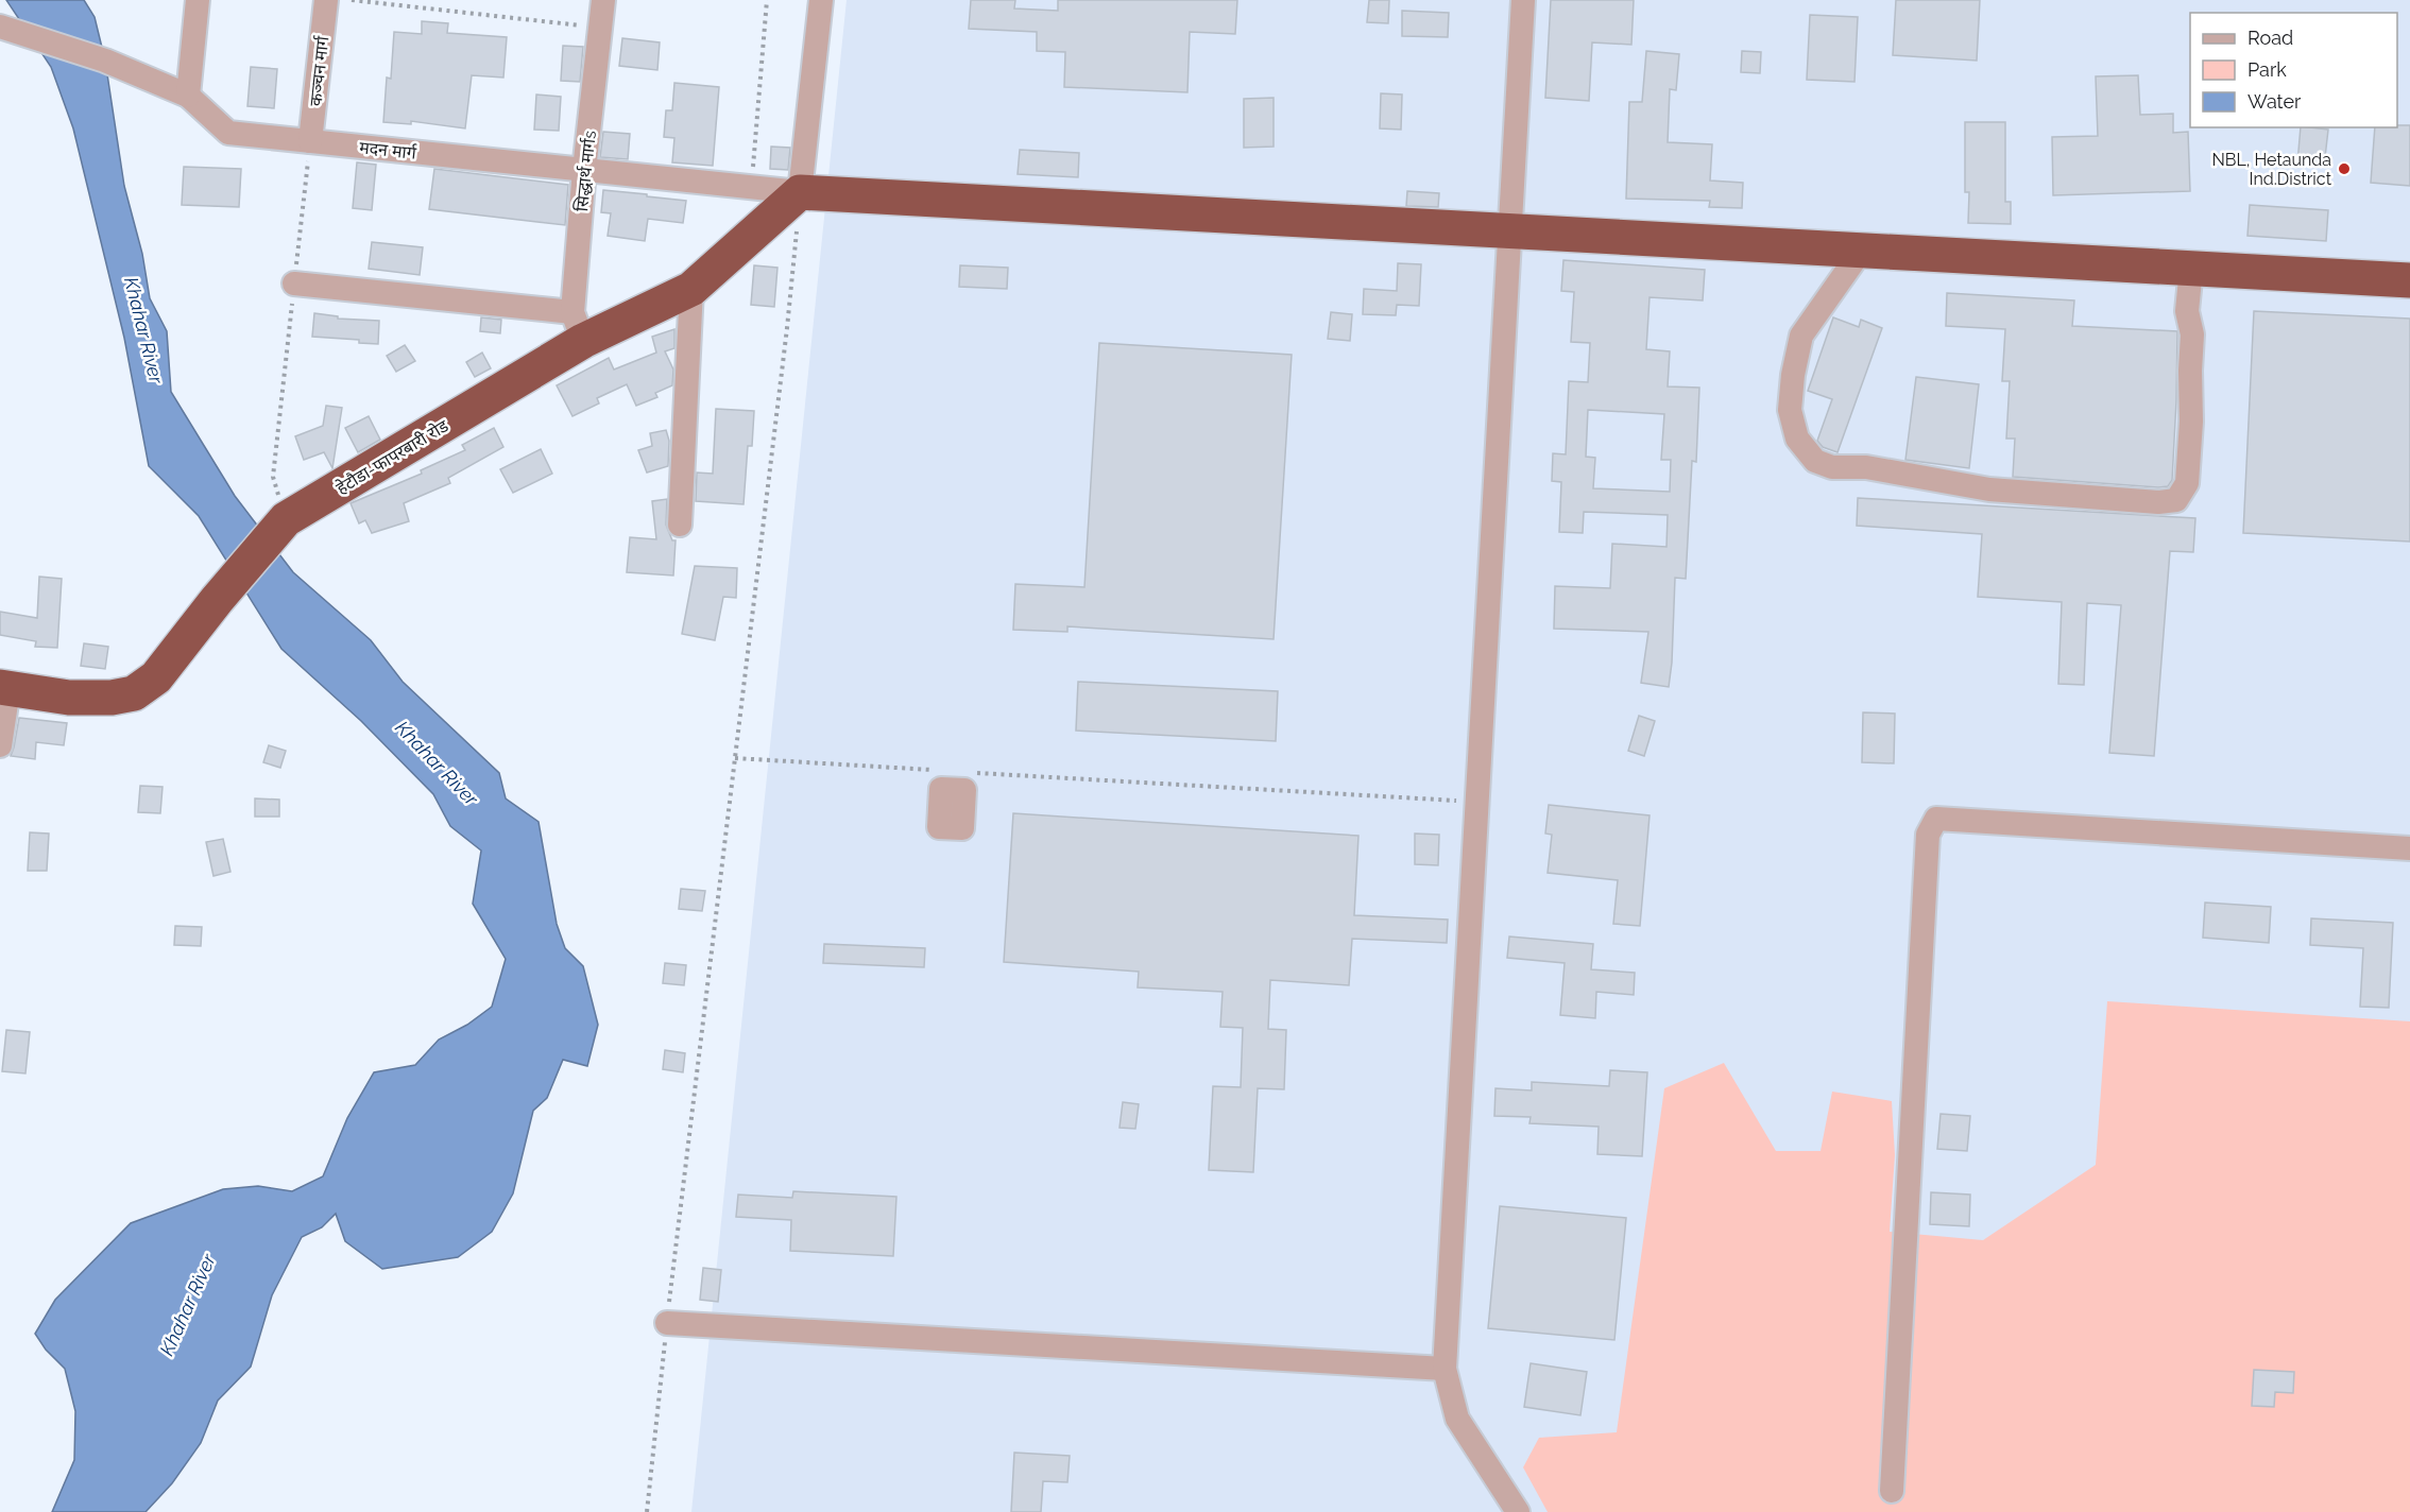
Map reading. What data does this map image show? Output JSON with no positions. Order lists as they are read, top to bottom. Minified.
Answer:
{"streets":{"highway":["हेटौडा-फापरबारी रोड"],"street":["कञ्चन मार्ग","मदन मार्ग","सिद्धार्थ मार्गs"]},"crossings":[["कञ्चन मार्ग","मदन मार्ग"],["मदन मार्ग","सिद्धार्थ मार्गs"],["मदन मार्ग","हेटौडा-फापरबारी रोड"],["सिद्धार्थ मार्गs","हेटौडा-फापरबारी रोड"]],"water":["Khahar River"],"places":["NBL, Hetaunda Ind.District"],"legend":["Road","Park","Water"]}
